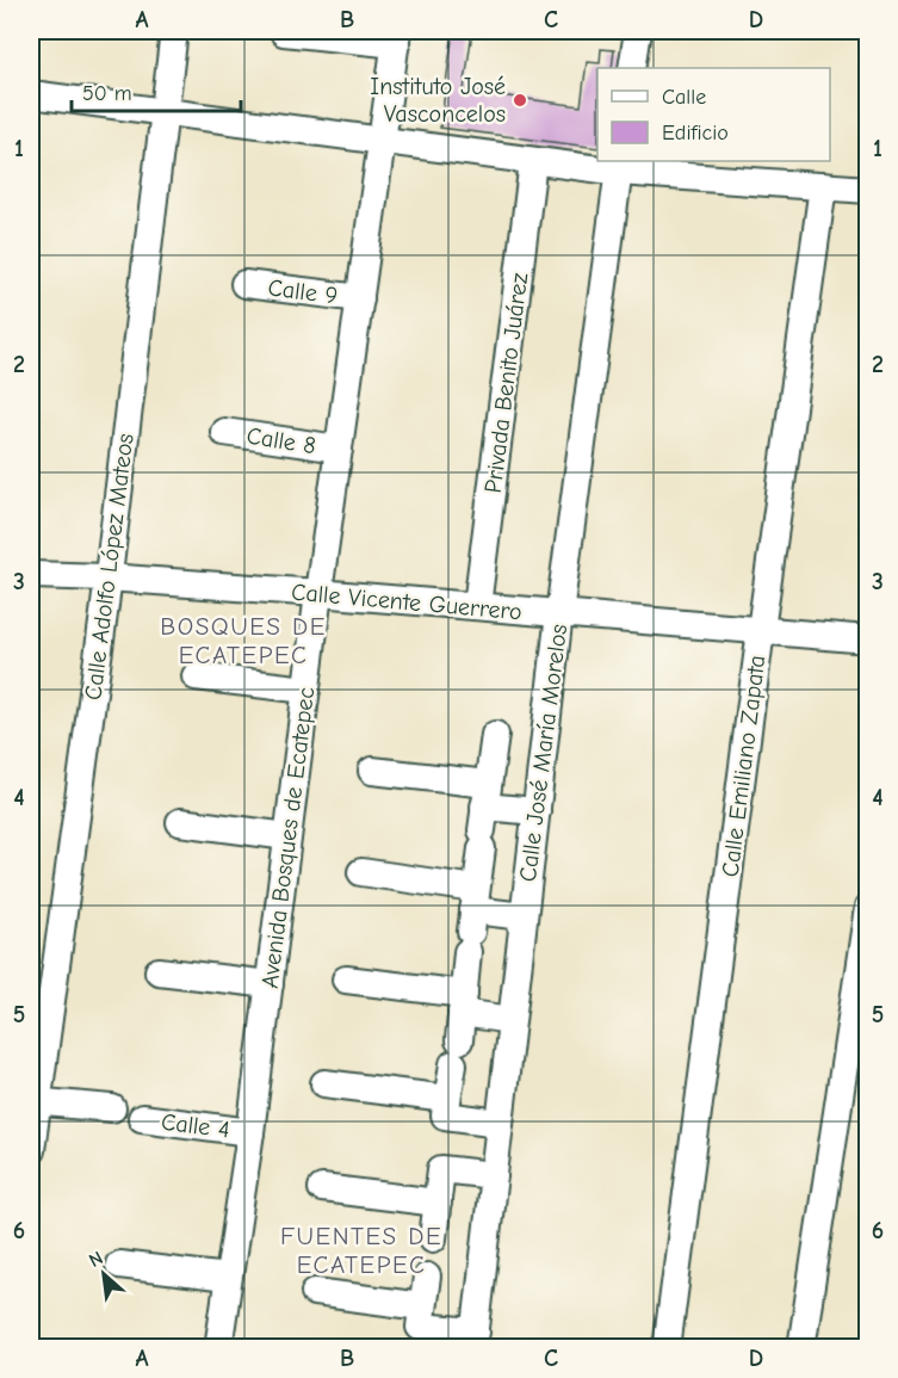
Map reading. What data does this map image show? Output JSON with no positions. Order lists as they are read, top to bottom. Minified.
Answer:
{"streets":{"street":["Calle 9","Privada Benito Juárez","Calle 8","Calle Adolfo López Mateos","Calle Vicente Guerrero","Calle José María Morelos","Calle Emiliano Zapata","Avenida Bosques de Ecatepec","Calle 4"]},"crossings":[["Calle 9","Avenida Bosques de Ecatepec"],["Privada Benito Juárez","Calle Vicente Guerrero"],["Calle 8","Avenida Bosques de Ecatepec"],["Calle Adolfo López Mateos","Calle Vicente Guerrero"],["Calle Vicente Guerrero","Calle José María Morelos"],["Calle Vicente Guerrero","Calle Emiliano Zapata"],["Calle Vicente Guerrero","Avenida Bosques de Ecatepec"],["Avenida Bosques de Ecatepec","Calle 4"]],"districts":["BOSQUES DE ECATEPEC","FUENTES DE ECATEPEC"],"places":["Instituto José Vasconcelos"],"legend":["Calle","Edificio"],"scale_bar":"50 m","north":"top left","grid":{"columns":["A","B","C","D"],"rows":["1","2","3","4","5","6"]}}
